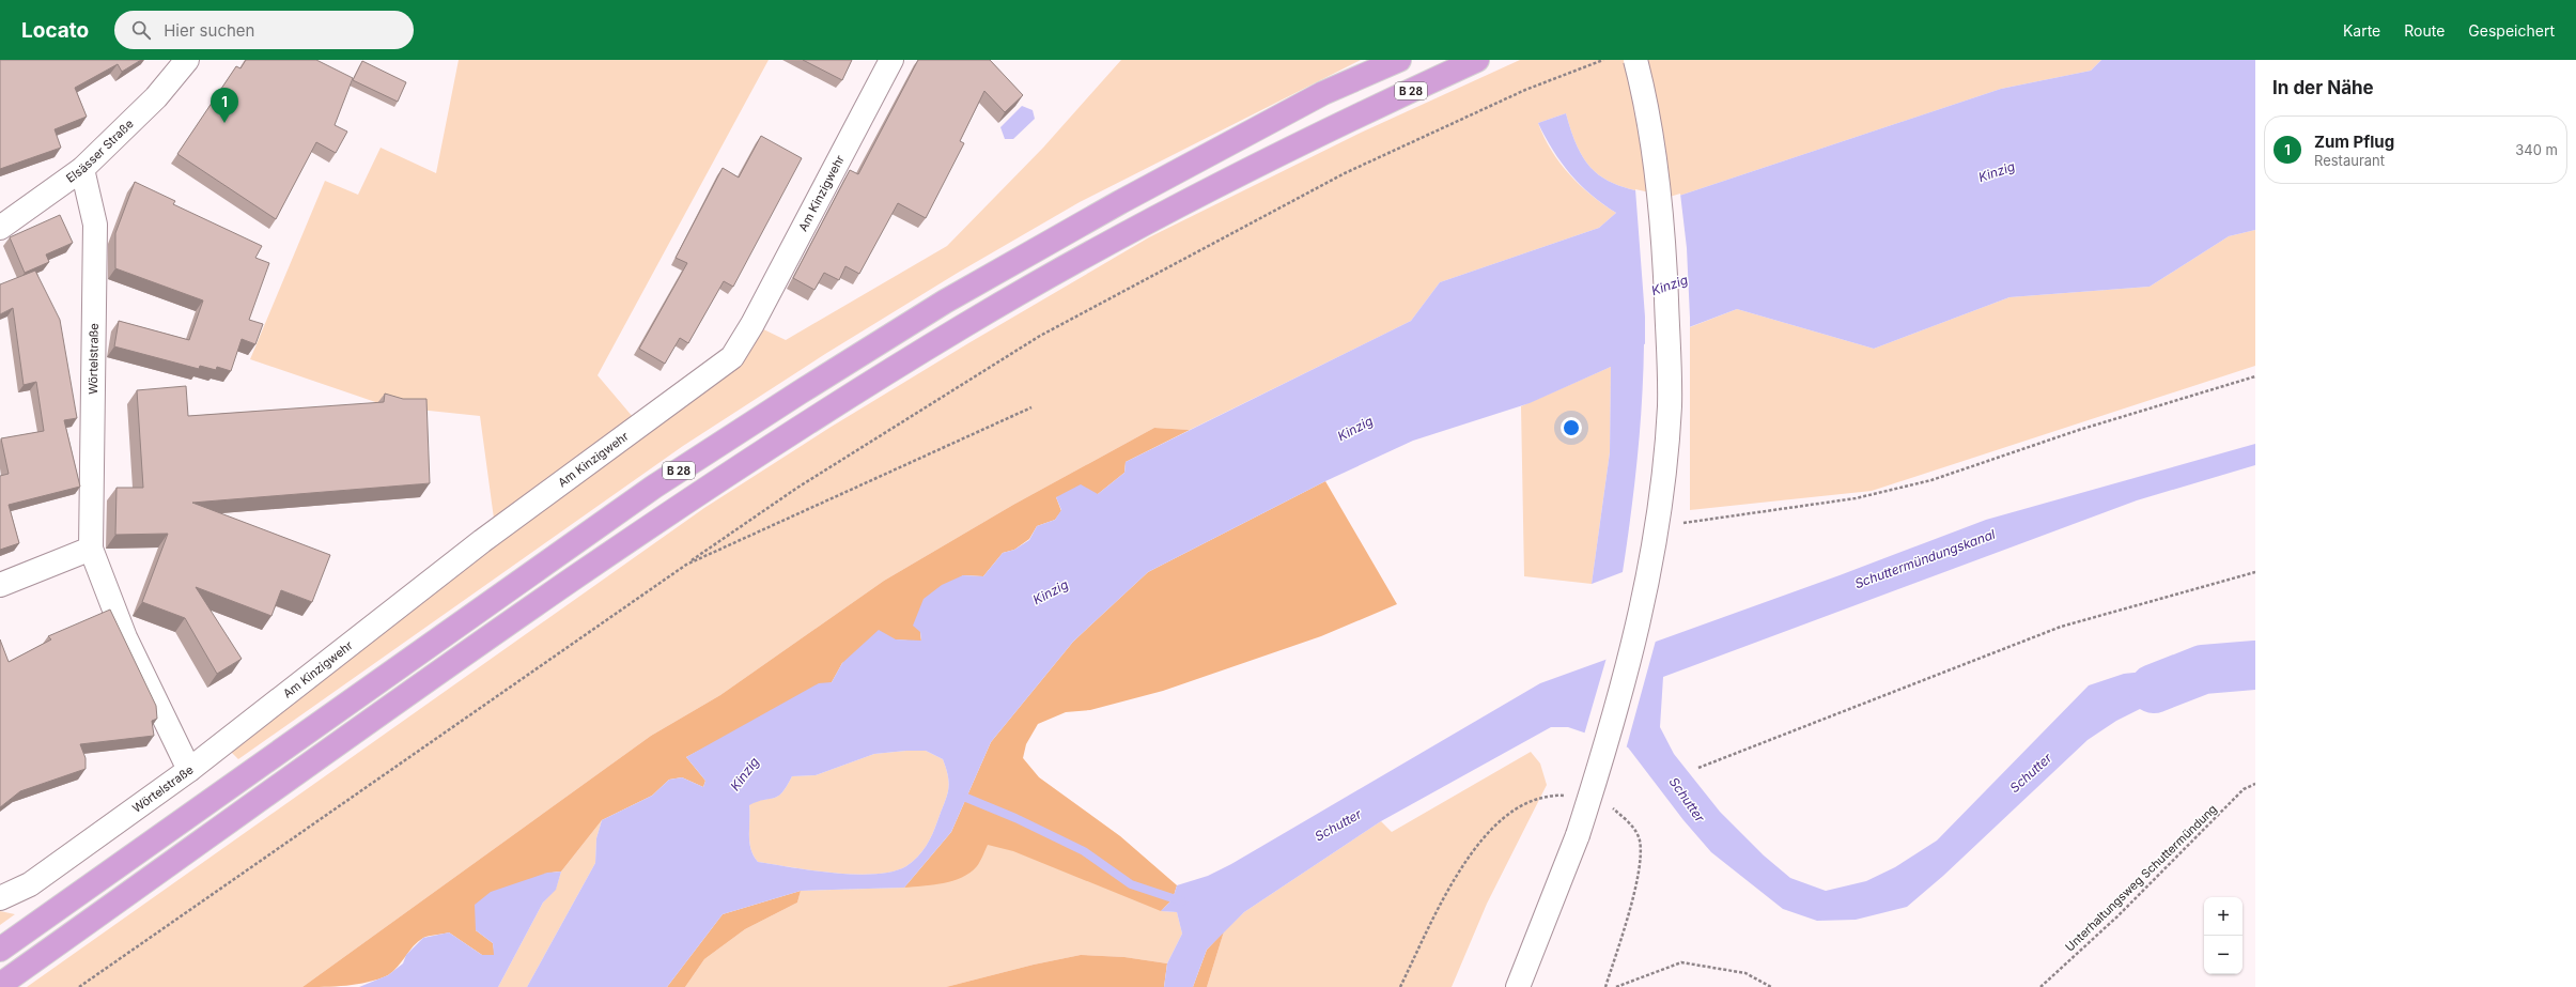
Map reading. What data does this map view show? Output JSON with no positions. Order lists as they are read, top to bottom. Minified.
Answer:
{"streets":{"highway":["B 28"],"street":["Elsässer Straße","Am Kinzigwehr","Wörtelstraße"],"path":["Unterhaltungsweg Schuttermündung"]},"crossings":[["Elsässer Straße","Wörtelstraße"],["Am Kinzigwehr","Wörtelstraße"]],"water":["Kinzig","Schuttermündungskanal","Schutter"],"page":{"header":"Locato","search":"Hier suchen","nav":["Karte","Route","Gespeichert"],"heading":"In der Nähe","pins":"1","list":[{"mark":"1","name":"Zum Pflug","note":"Restaurant","value":"340 m"}],"map_buttons":["+","−"]}}
